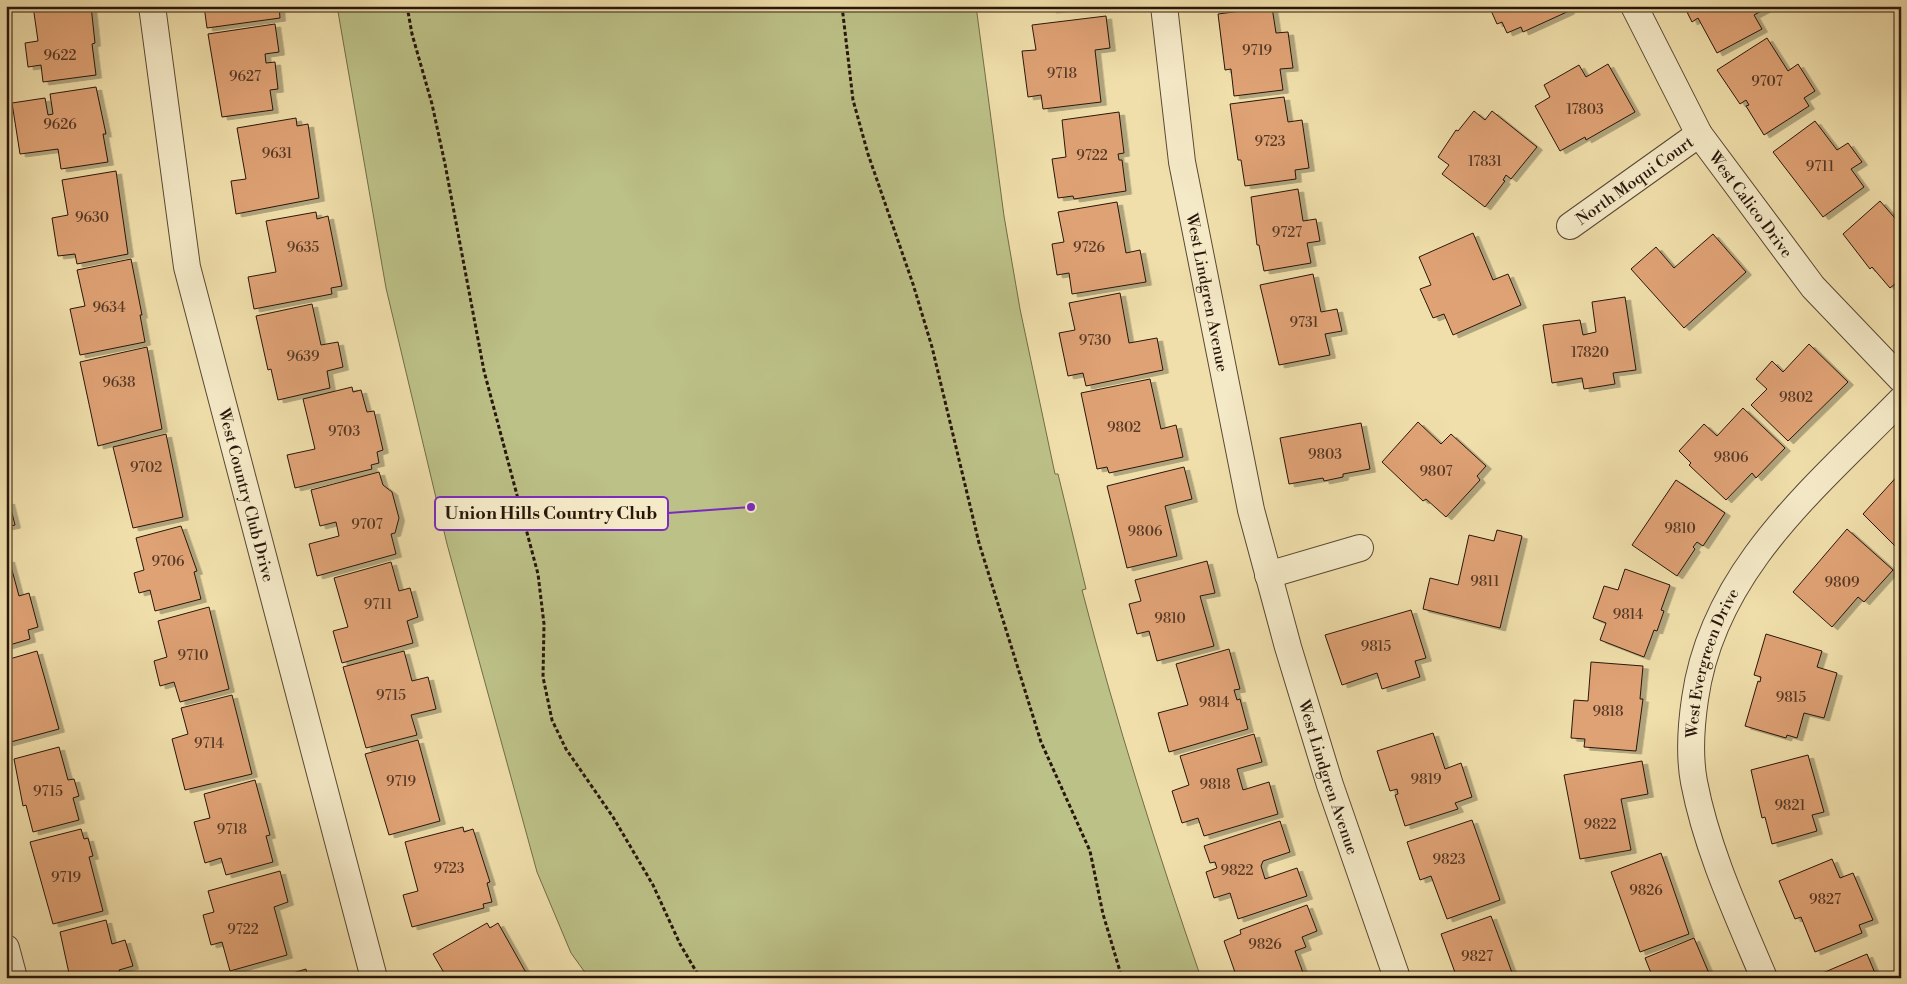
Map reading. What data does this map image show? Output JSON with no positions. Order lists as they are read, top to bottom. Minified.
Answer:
{"streets":{"street":["North Moqui Court","West Calico Drive","West Lindgren Avenue","West Country Club Drive","West Evergreen Drive"]},"crossings":[["North Moqui Court","West Calico Drive"]],"places":["Union Hills Country Club"],"house_numbers":["9719","9622","9718","9627","9707","17803","9626","9723","9631","9722","17831","9711","9630","9727","9635","9726","9634","9731","9730","17820","9639","9638","9802","9802","9703","9803","9806","9702","9807","9707","9810","9806","9706","9811","9809","9711","9814","9810","9815","9710","9715","9815","9814","9818","9714","9819","9719","9818","9715","9821","9822","9718","9823","9723","9822","9719","9826","9827","9722","9826","9827"]}
